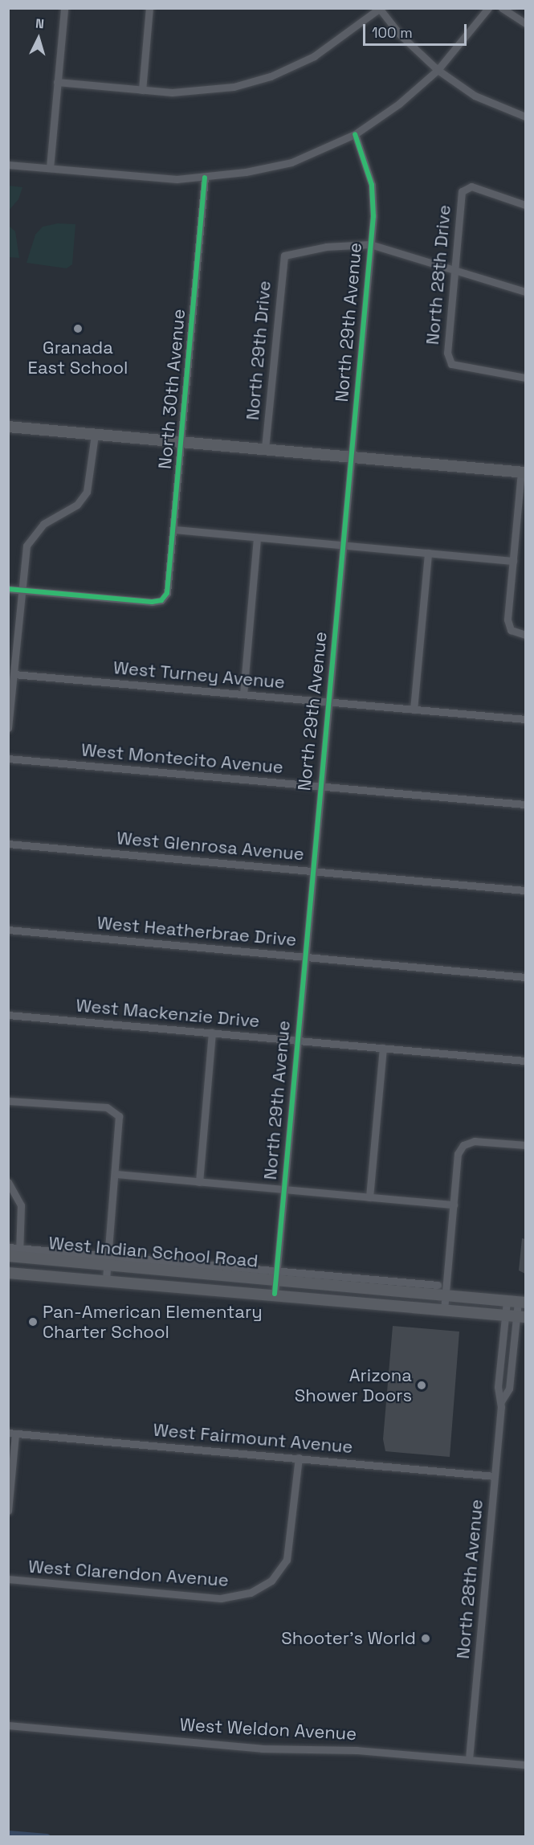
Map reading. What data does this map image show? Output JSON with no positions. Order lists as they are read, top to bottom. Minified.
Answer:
{"streets":{"main road":["West Indian School Road"],"street":["North 28th Drive","North 29th Avenue","North 29th Drive","North 30th Avenue","West Turney Avenue","West Montecito Avenue","West Glenrosa Avenue","West Heatherbrae Drive","West Mackenzie Drive","West Fairmount Avenue","West Clarendon Avenue","North 28th Avenue","West Weldon Avenue"]},"crossings":[["North 29th Avenue","North 29th Drive"],["North 29th Avenue","West Turney Avenue"],["North 29th Avenue","West Montecito Avenue"],["North 29th Avenue","West Glenrosa Avenue"],["North 29th Avenue","West Heatherbrae Drive"],["North 29th Avenue","West Mackenzie Drive"],["North 29th Avenue","West Indian School Road"],["West Indian School Road","North 28th Avenue"],["West Fairmount Avenue","West Clarendon Avenue"],["West Fairmount Avenue","North 28th Avenue"],["North 28th Avenue","West Weldon Avenue"]],"places":["Granada East School","Pan-American Elementary Charter School","Arizona Shower Doors","Shooter's World"],"scale_bar":"100 m","north":"top"}
